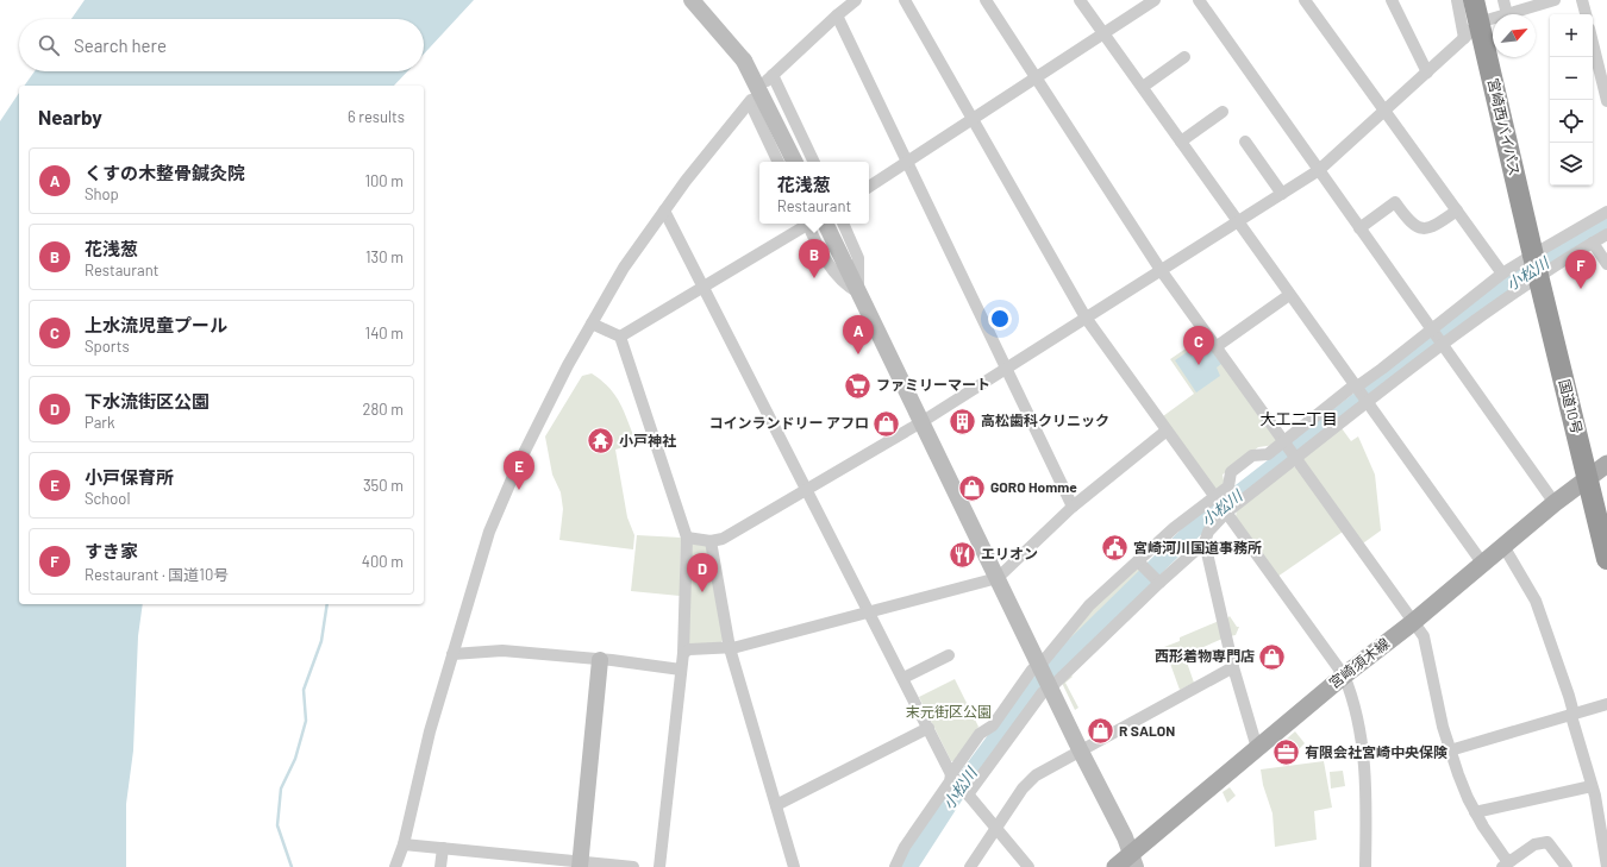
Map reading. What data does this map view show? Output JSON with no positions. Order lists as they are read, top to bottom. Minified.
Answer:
{"streets":{"highway":["宮崎西バイパス","国道10号"],"main road":["宮崎須木線"]},"crossings":[["宮崎西バイパス","国道10号"],["国道10号","宮崎須木線"]],"districts":["大工二丁目"],"water":["小松川"],"parks":["末元街区公園"],"places":{"supermarket":["ファミリーマート"],"building":["高松歯科クリニック"],"shop":["コインランドリー アフロ","GORO Homme","西形着物専門店","R SALON"],"temple":["小戸神社"],"public building":["宮崎河川国道事務所"],"restaurant":["エリオン"],"office":["有限会社宮崎中央保険"]},"north":"top right","page":{"map_buttons":["+","−"],"search":"Search here","heading":["Nearby","6 results"],"list":[{"mark":"A","name":"くすの木整骨鍼灸院","note":"Shop","value":"100 m"},{"mark":"B","name":"花浅葱","note":"Restaurant","value":"130 m"},{"mark":"C","name":"上水流児童プール","note":"Sports","value":"140 m"},{"mark":"D","name":"下水流街区公園","note":"Park","value":"280 m"},{"mark":"E","name":"小戸保育所","note":"School","value":"350 m"},{"mark":"F","name":"すき家","note":"Restaurant · 国道10号","value":"400 m"}],"popup":["花浅葱","Restaurant"],"pins":["B","F","A","C","E","D"]}}
